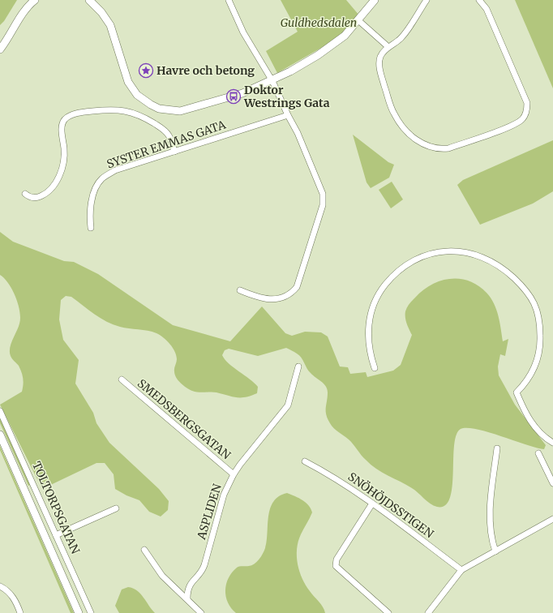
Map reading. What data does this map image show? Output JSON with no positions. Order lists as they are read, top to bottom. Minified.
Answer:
{"streets":{"street":["SYSTER EMMAS GATA","SMEDSBERGSGATAN","SNÖHÖJDSSTIGEN","TOLTORPSGATAN","ASPLIDEN"]},"crossings":[["SMEDSBERGSGATAN","ASPLIDEN"]],"parks":["Guldhedsdalen"],"places":{"place":["Havre och betong"],"bus stop":["Doktor Westrings Gata"]}}
